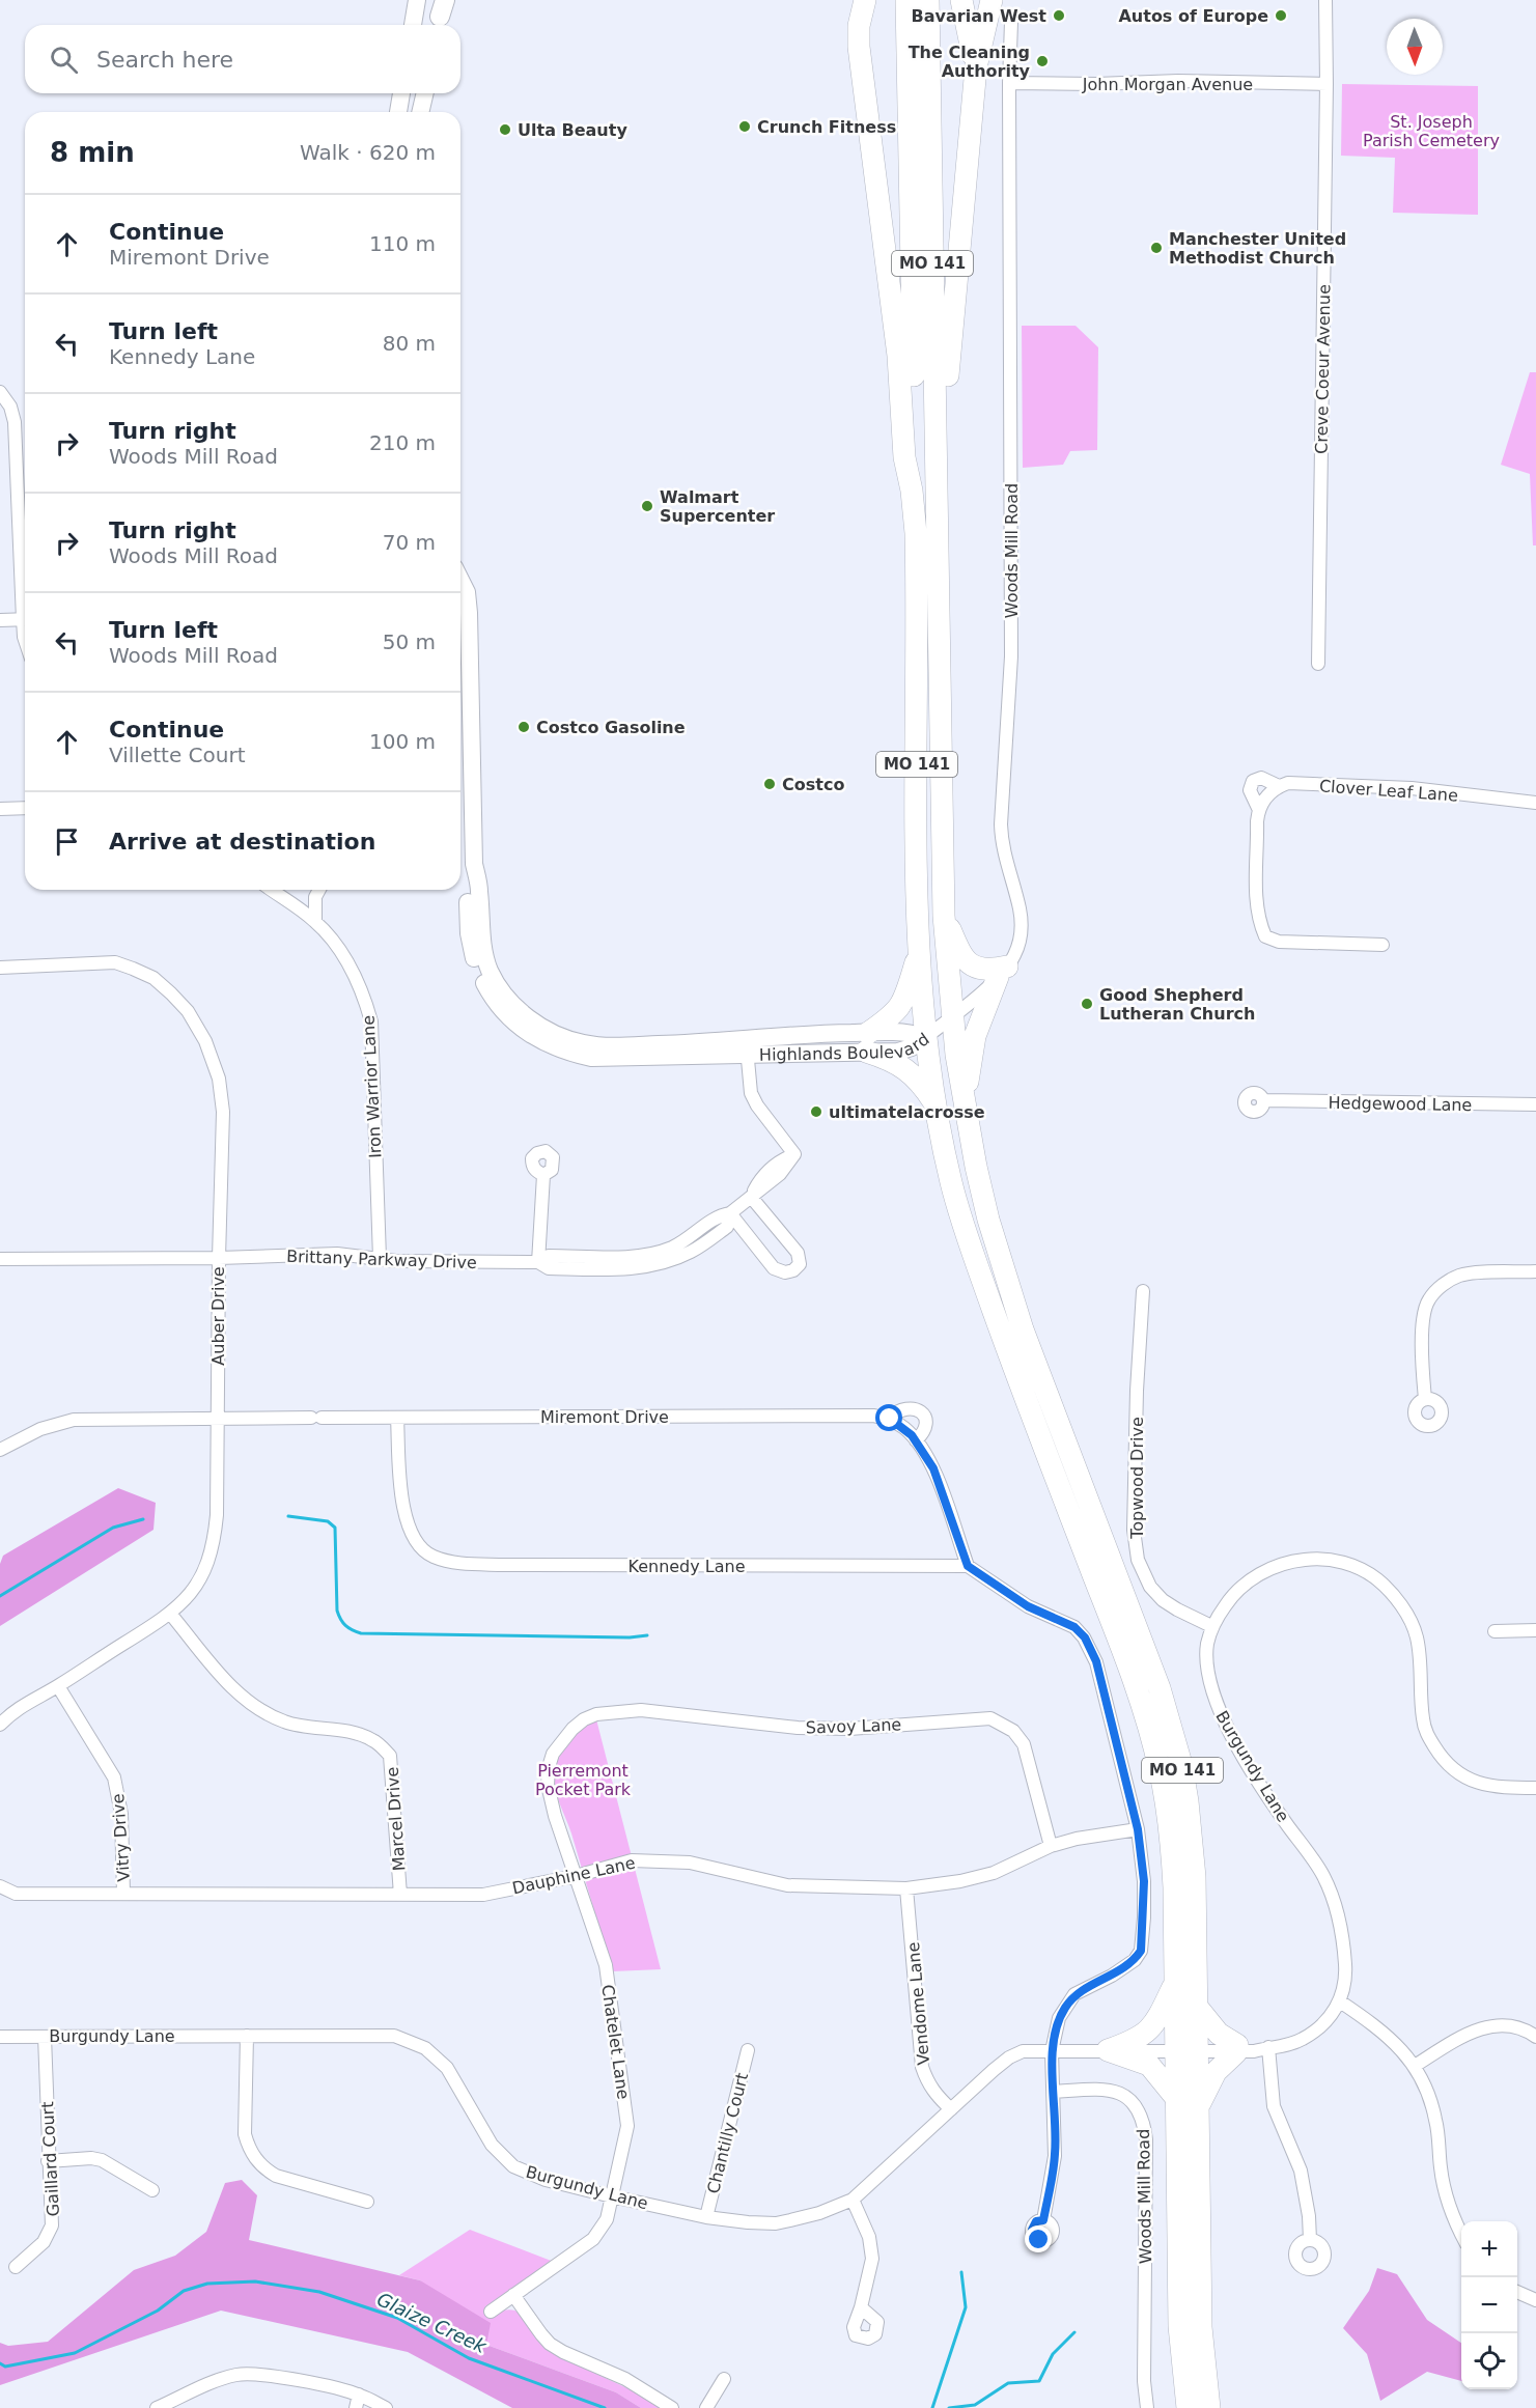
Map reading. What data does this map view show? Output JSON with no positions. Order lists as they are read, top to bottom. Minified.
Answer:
{"streets":{"highway":["MO 141"],"street":["John Morgan Avenue","Creve Coeur Avenue","Woods Mill Road","Clover Leaf Lane","Highlands Boulevard","Iron Warrior Lane","Hedgewood Lane","Brittany Parkway Drive","Auber Drive","Miremont Drive","Topwood Drive","Kennedy Lane","Savoy Lane","Burgundy Lane","Marcel Drive","Vitry Drive","Dauphine Lane","Vendome Lane","Chatelet Lane","Chantilly Court","Gaillard Court"]},"crossings":[["John Morgan Avenue","Creve Coeur Avenue"],["John Morgan Avenue","Woods Mill Road"],["MO 141","Woods Mill Road"],["MO 141","Highlands Boulevard"],["MO 141","Burgundy Lane"],["Woods Mill Road","Highlands Boulevard"],["Highlands Boulevard","Brittany Parkway Drive"],["Iron Warrior Lane","Brittany Parkway Drive"],["Brittany Parkway Drive","Auber Drive"],["Auber Drive","Miremont Drive"],["Auber Drive","Marcel Drive"],["Auber Drive","Vitry Drive"],["Miremont Drive","Kennedy Lane"],["Topwood Drive","Burgundy Lane"],["Savoy Lane","Dauphine Lane"],["Savoy Lane","Chatelet Lane"],["Burgundy Lane","Vendome Lane"],["Burgundy Lane","Chatelet Lane"],["Burgundy Lane","Chantilly Court"],["Burgundy Lane","Gaillard Court"],["Marcel Drive","Dauphine Lane"],["Vitry Drive","Dauphine Lane"],["Dauphine Lane","Vendome Lane"],["Dauphine Lane","Chatelet Lane"]],"water":["Glaize Creek"],"parks":["St. Joseph Parish Cemetery","Pierremont Pocket Park"],"places":["Bavarian West","Autos of Europe","The Cleaning Authority","Crunch Fitness","Ulta Beauty","Manchester United Methodist Church","Walmart Supercenter","Costco Gasoline","Costco","Good Shepherd Lutheran Church","ultimatelacrosse"],"north":"bottom","page":{"search":"Search here","heading":["8 min","Walk · 620 m"],"list":[["Continue","Miremont Drive","110 m"],["Turn left","Kennedy Lane","80 m"],["Turn right","Woods Mill Road","210 m"],["Turn right","Woods Mill Road","70 m"],["Turn left","Woods Mill Road","50 m"],["Continue","Villette Court","100 m"],"Arrive at destination"],"map_buttons":["+","−"]}}
